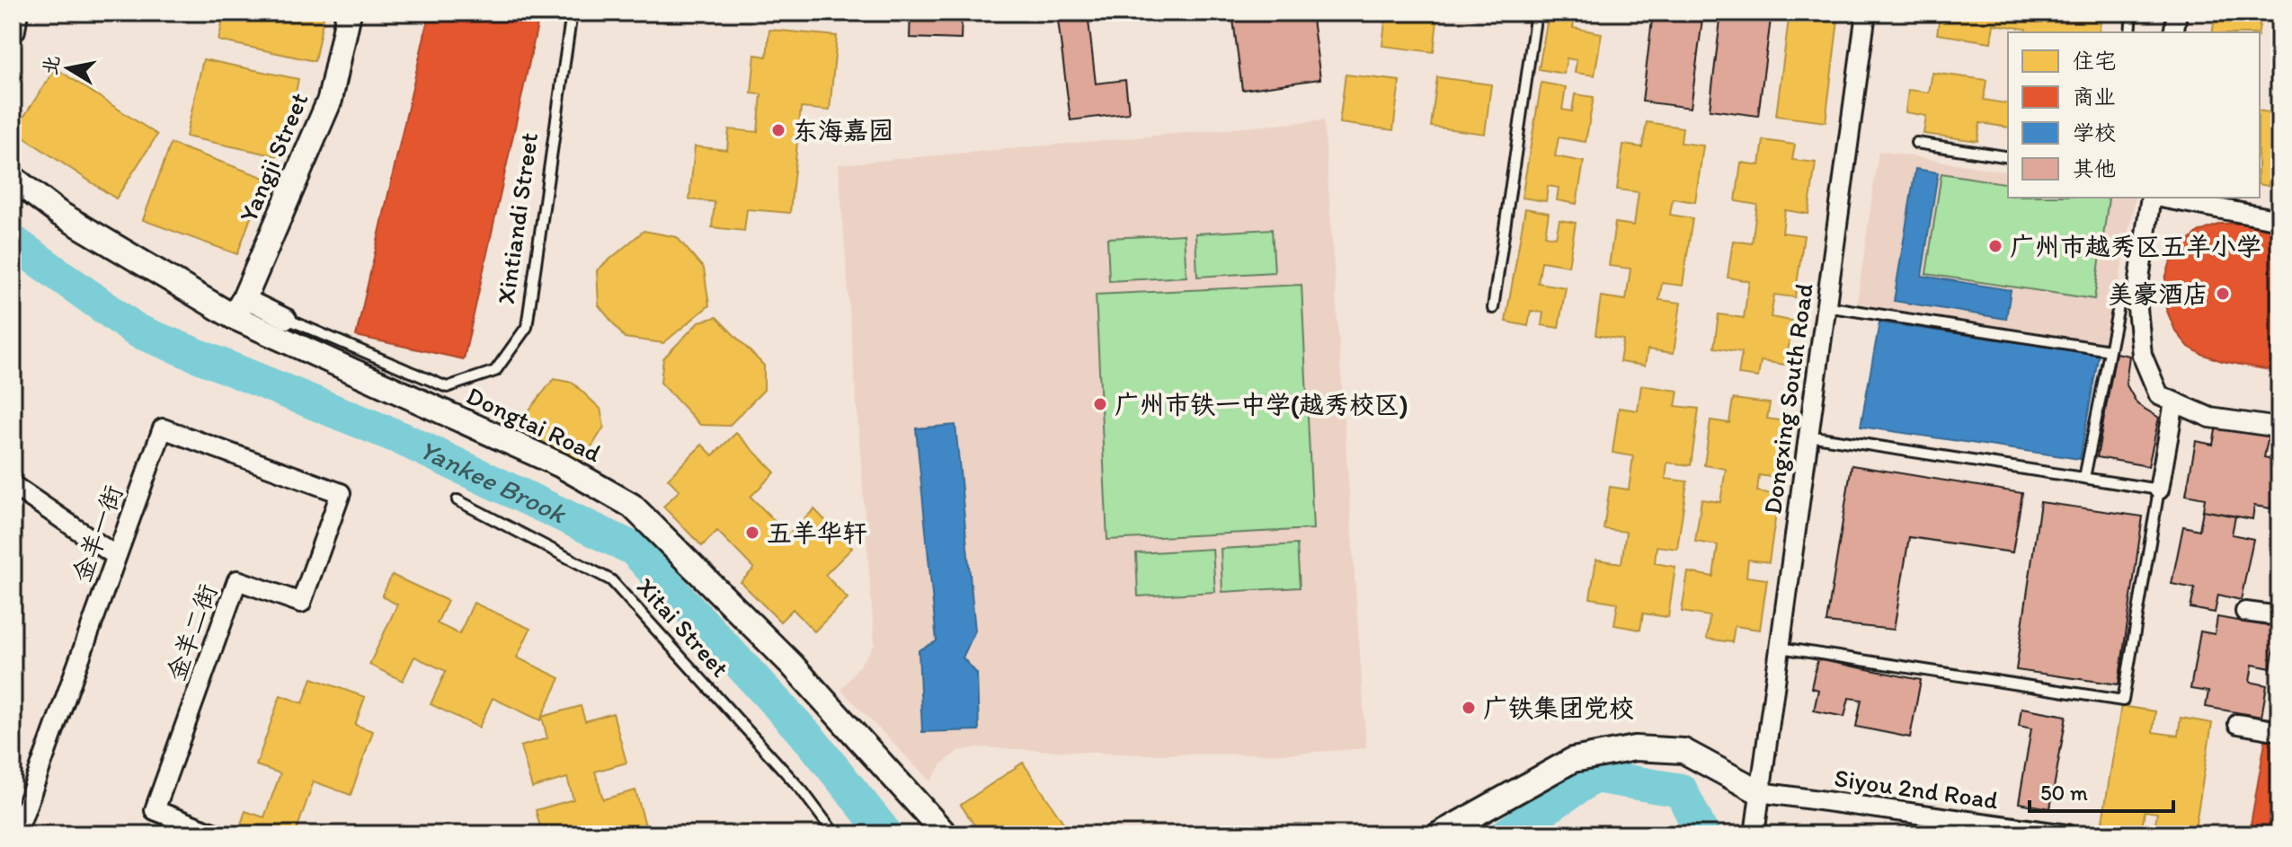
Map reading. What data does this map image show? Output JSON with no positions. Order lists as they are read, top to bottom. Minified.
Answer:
{"streets":{"street":["Yangji Street","Dongxing South Road","Dongtai Road","金羊一街","金羊二街","Siyou 2nd Road"],"lane":["Xintiandi Street","Xitai Street"]},"crossings":[["Yangji Street","Dongtai Road"],["Dongxing South Road","Siyou 2nd Road"],["金羊一街","金羊二街"]],"water":["Yankee Brook"],"places":["东海嘉园","广州市越秀区五羊小学","美豪酒店","广州市铁一中学(越秀校区)","五羊华轩","广铁集团党校"],"legend":["住宅","商业","学校","其他"],"scale_bar":"50 m","north":"left"}
